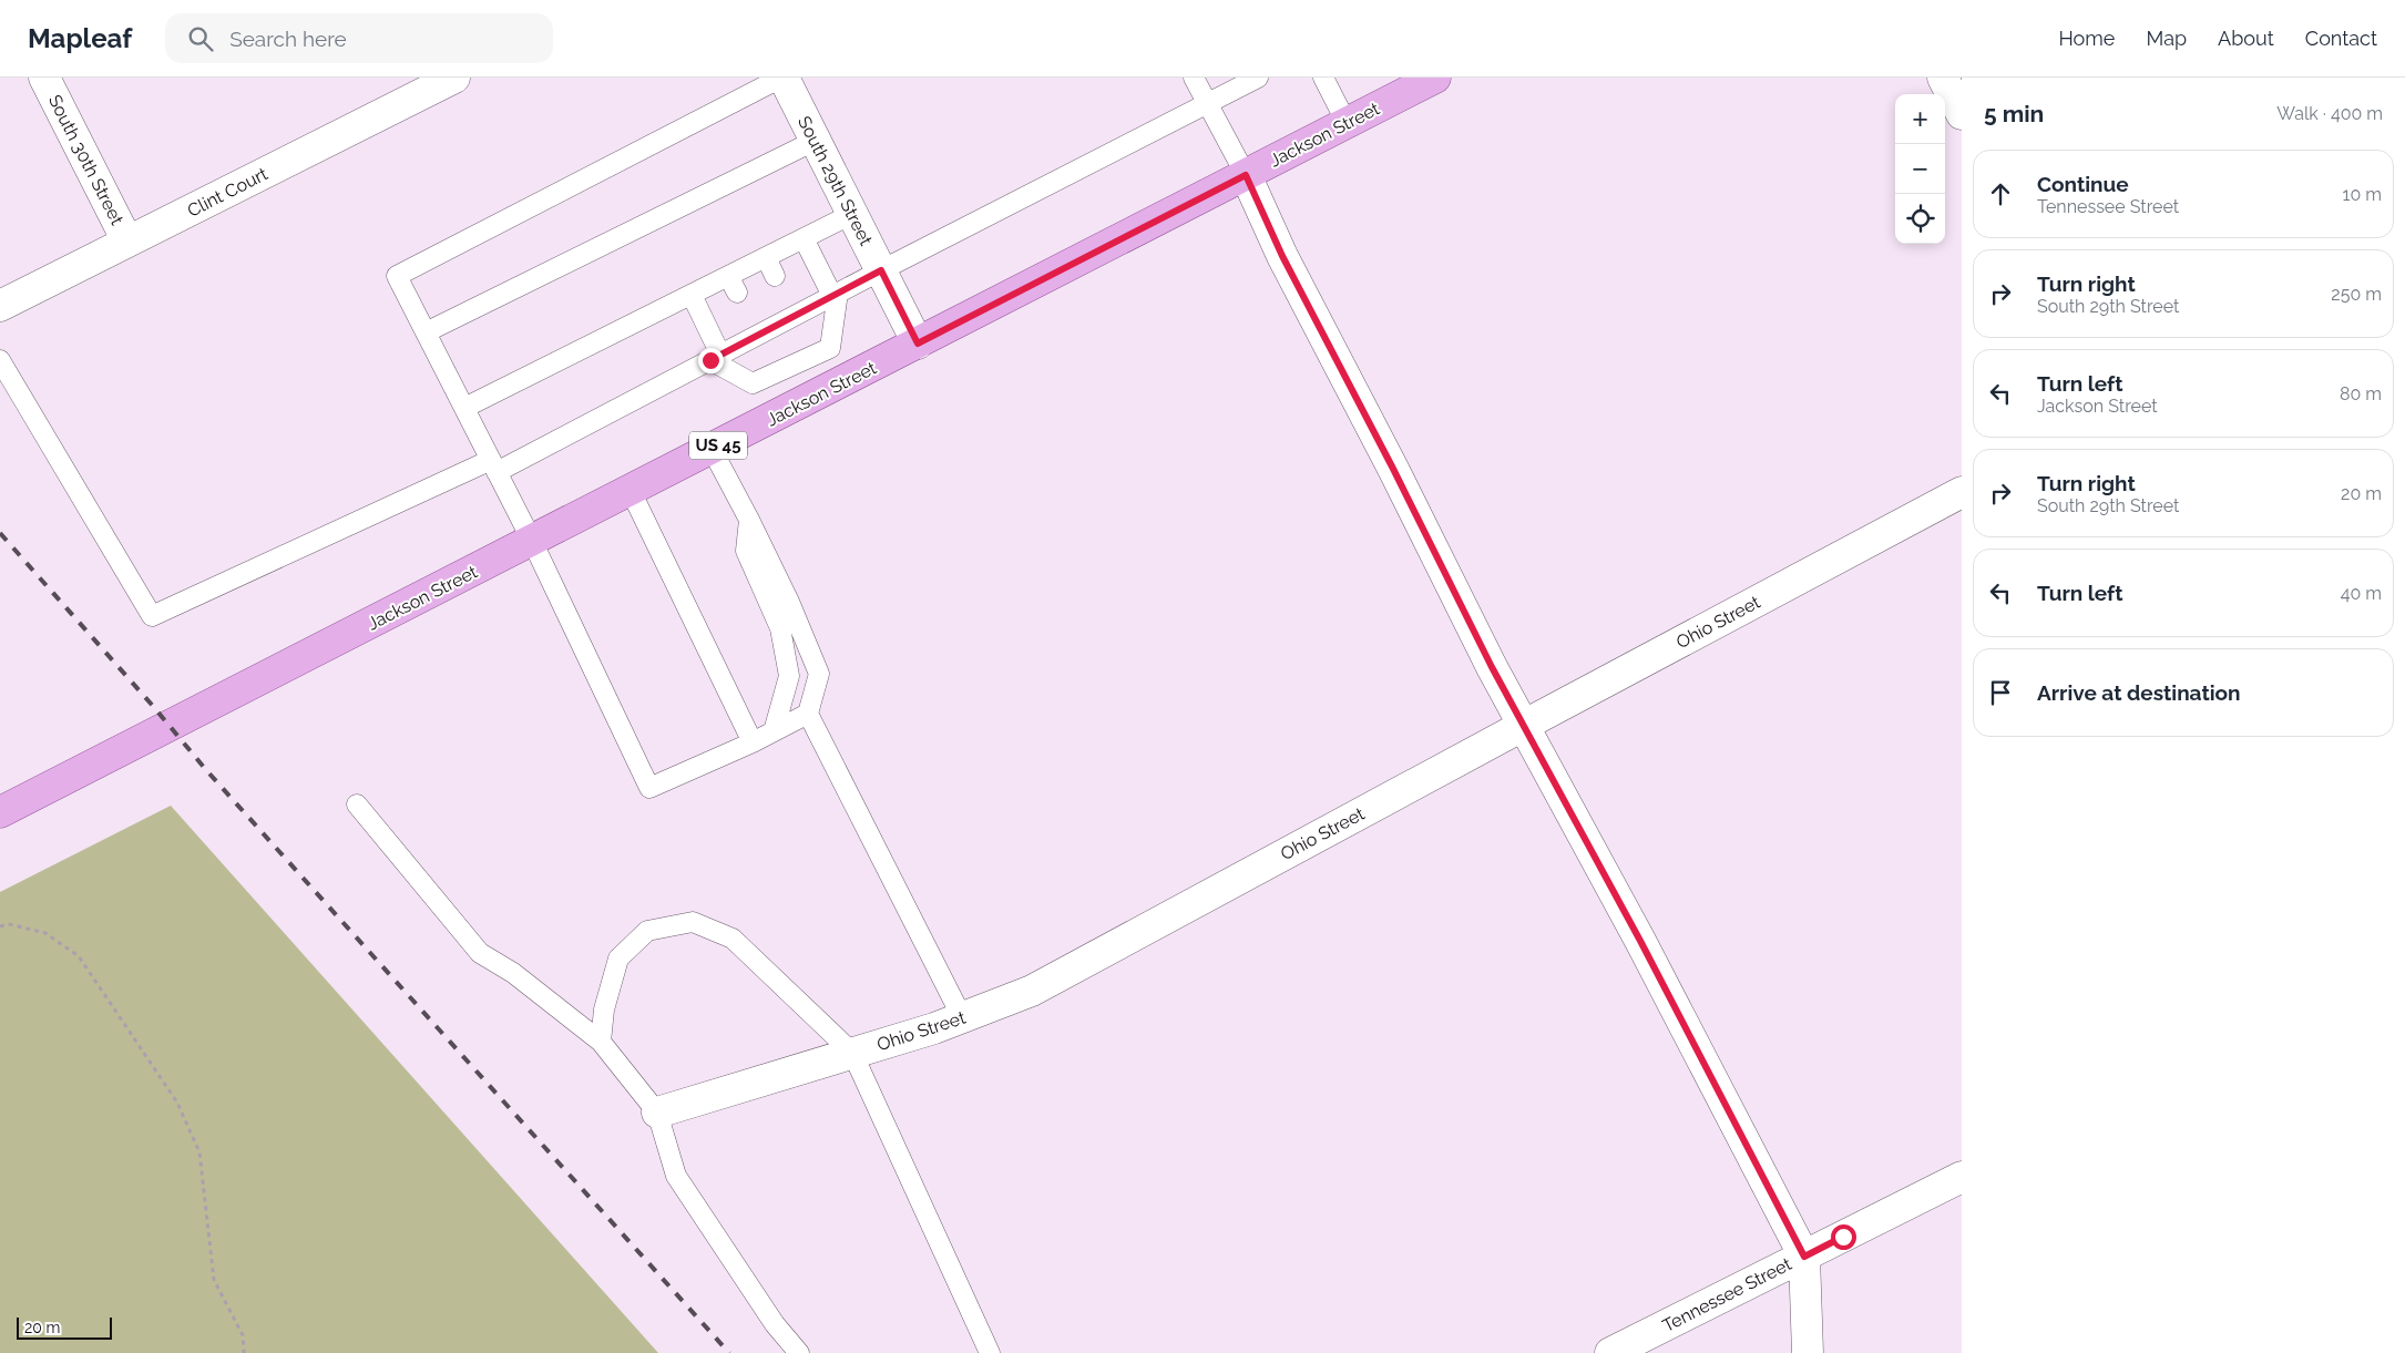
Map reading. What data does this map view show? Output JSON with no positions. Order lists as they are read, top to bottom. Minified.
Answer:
{"streets":{"main road":["Jackson Street","US 45"],"street":["South 30th Street","South 29th Street","Clint Court","Ohio Street","Tennessee Street"]},"crossings":[["Jackson Street","South 29th Street"],["South 30th Street","Clint Court"]],"scale_bar":"20 m","page":{"header":"Mapleaf","search":"Search here","nav":["Home","Map","About","Contact"],"heading":["5 min","Walk · 400 m"],"map_buttons":["+","−"],"list":[["Continue","Tennessee Street","10 m"],["Turn right","South 29th Street","250 m"],["Turn left","Jackson Street","80 m"],["Turn right","South 29th Street","20 m"],["Turn left","40 m"],"Arrive at destination"],"scale":"20 m"}}
